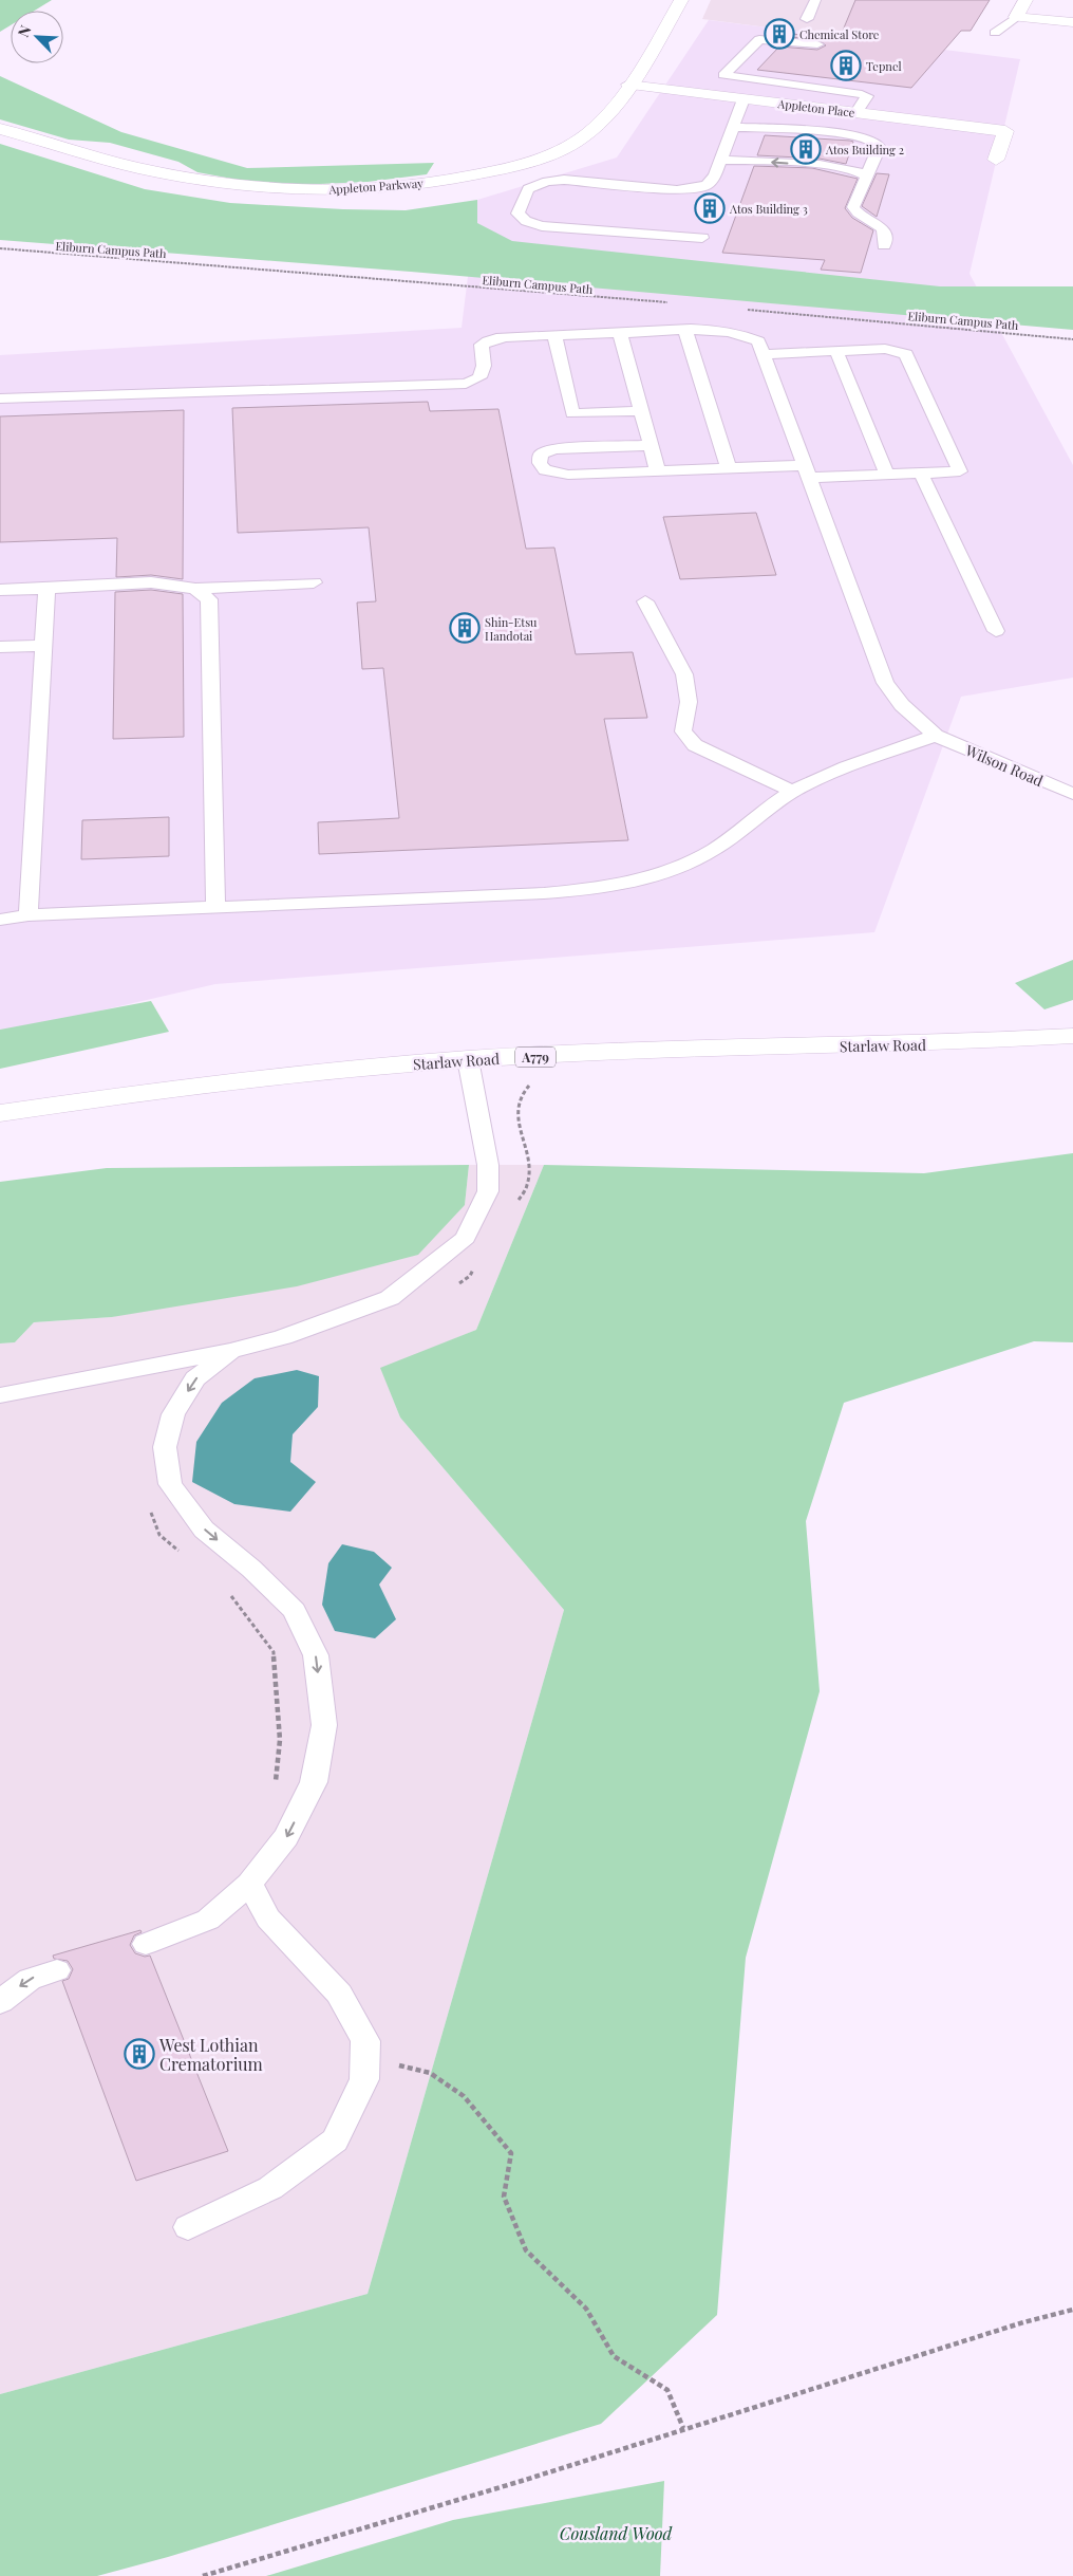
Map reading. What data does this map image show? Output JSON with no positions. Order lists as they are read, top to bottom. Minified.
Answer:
{"streets":{"street":["Appleton Place","Appleton Parkway","Starlaw Road","A779"],"lane":["Wilson Road"],"path":["Eliburn Campus Path"]},"crossings":[["Appleton Place","Appleton Parkway"]],"parks":["Cousland Wood"],"places":{"building":["Chemical Store","Tepnel","Atos Building 2","Atos Building 3","Shin-Etsu Handotai","West Lothian Crematorium"]},"north":"top left"}
